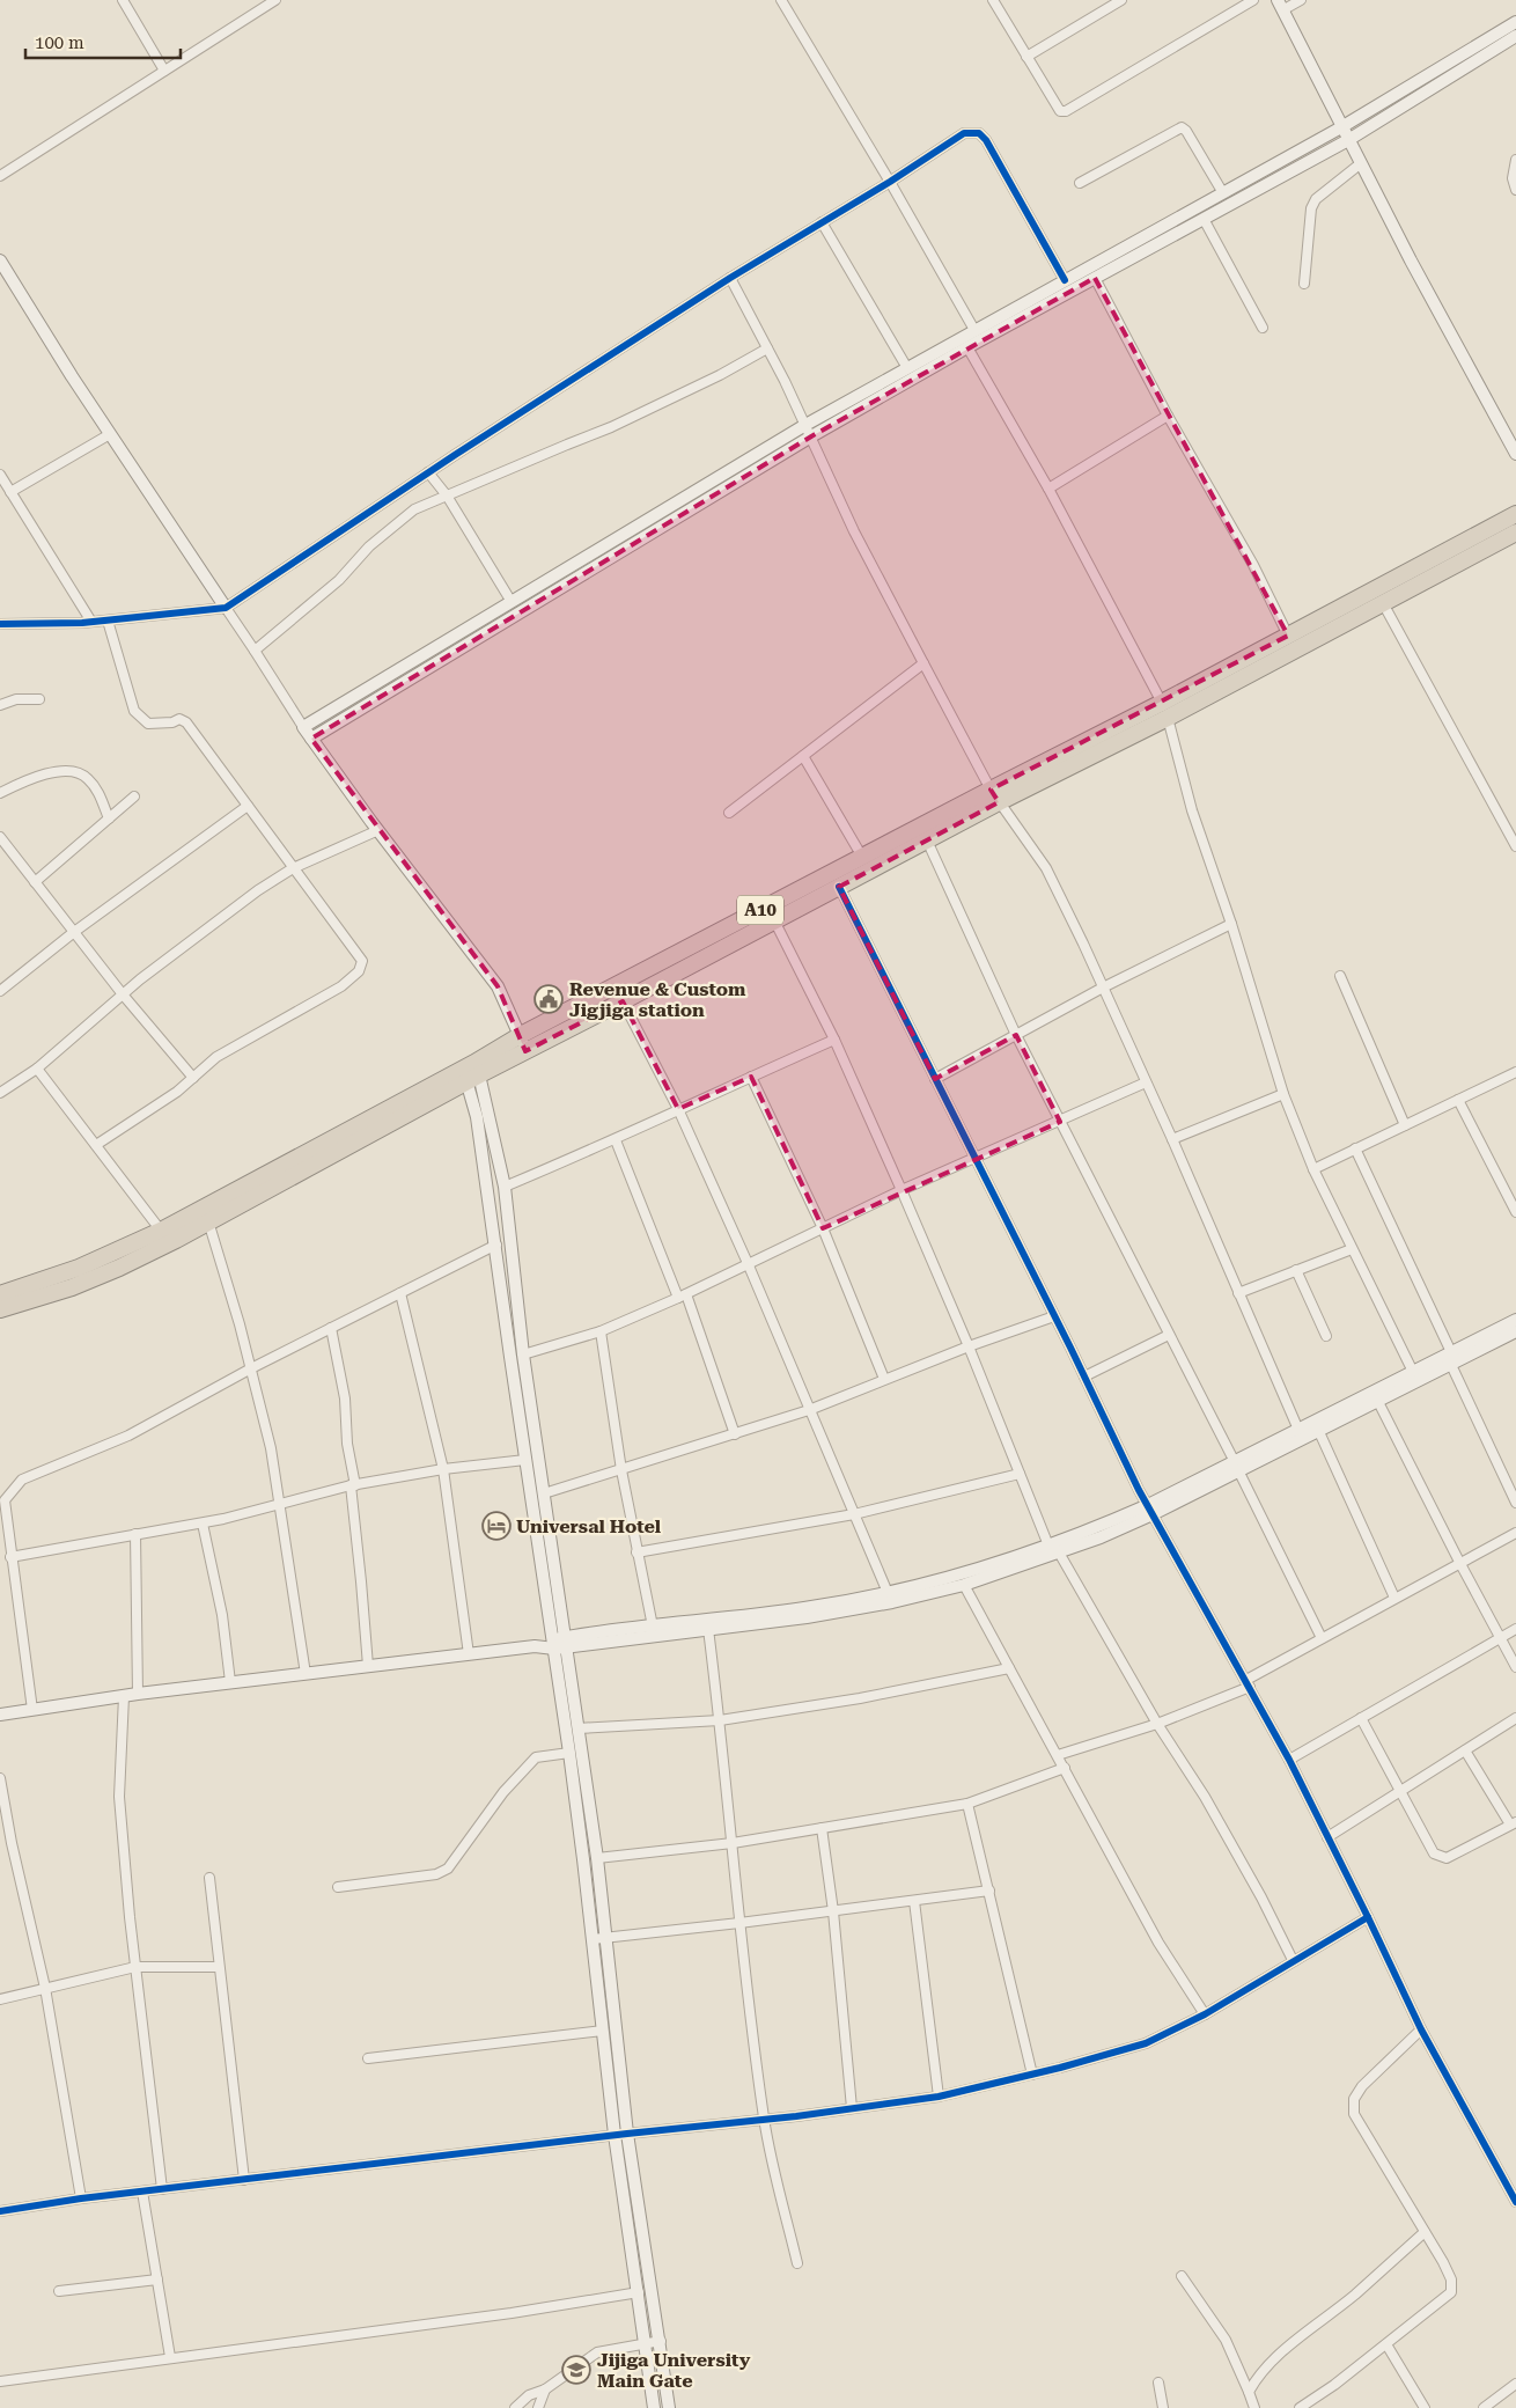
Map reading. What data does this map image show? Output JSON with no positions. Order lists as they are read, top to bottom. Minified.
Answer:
{"streets":{"highway":["A10"]},"places":{"public building":["Revenue & Custom Jigjiga station"],"hotel":["Universal Hotel"],"school or university":["Jijiga University Main Gate"]},"scale_bar":"100 m"}
